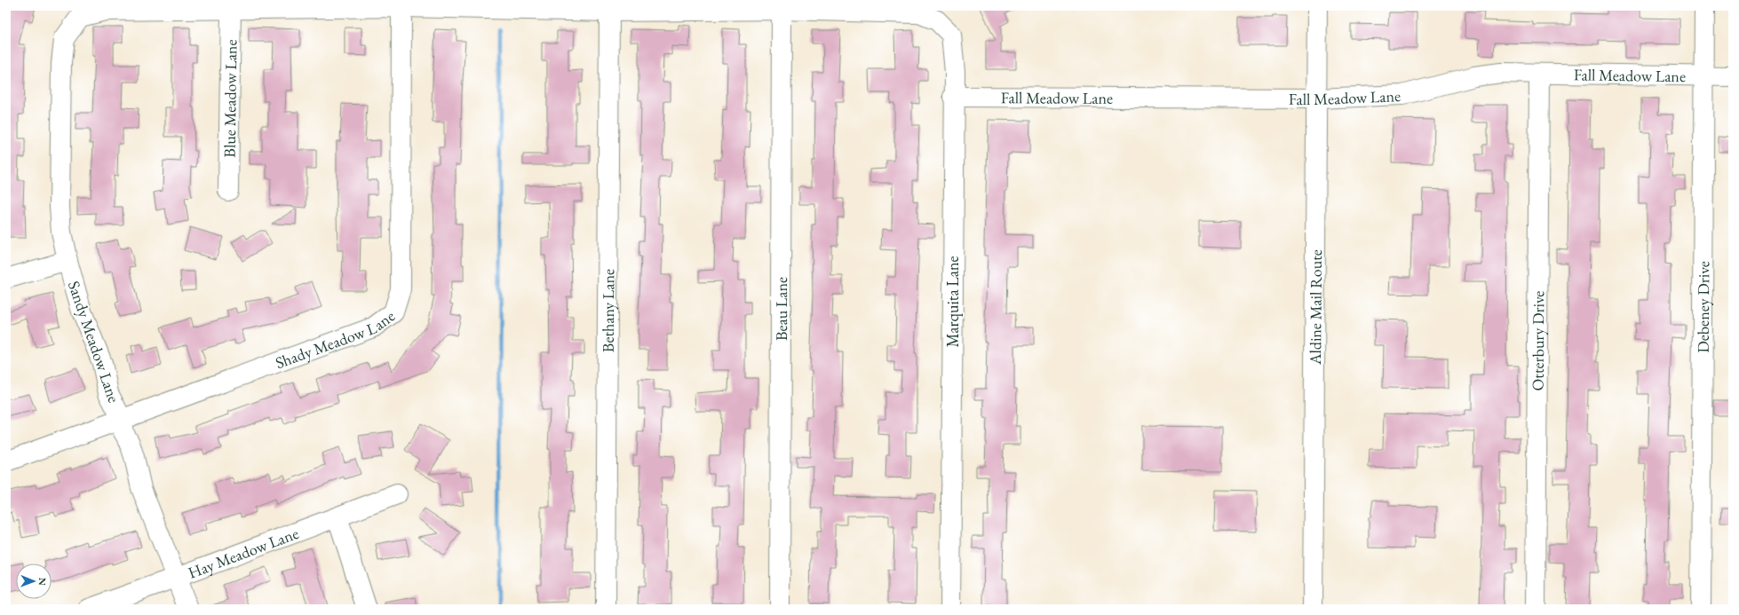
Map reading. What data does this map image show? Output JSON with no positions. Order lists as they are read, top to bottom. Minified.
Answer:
{"streets":{"street":["Fall Meadow Lane","Blue Meadow Lane","Marquita Lane","Aldine Mail Route","Debeney Drive","Beau Lane","Bethany Lane","Shady Meadow Lane","Otterbury Drive","Sandy Meadow Lane","Hay Meadow Lane"]},"crossings":[["Fall Meadow Lane","Marquita Lane"],["Fall Meadow Lane","Aldine Mail Route"],["Fall Meadow Lane","Debeney Drive"],["Fall Meadow Lane","Otterbury Drive"],["Blue Meadow Lane","Sandy Meadow Lane"],["Marquita Lane","Beau Lane"],["Shady Meadow Lane","Sandy Meadow Lane"],["Sandy Meadow Lane","Hay Meadow Lane"]],"north":"right"}
